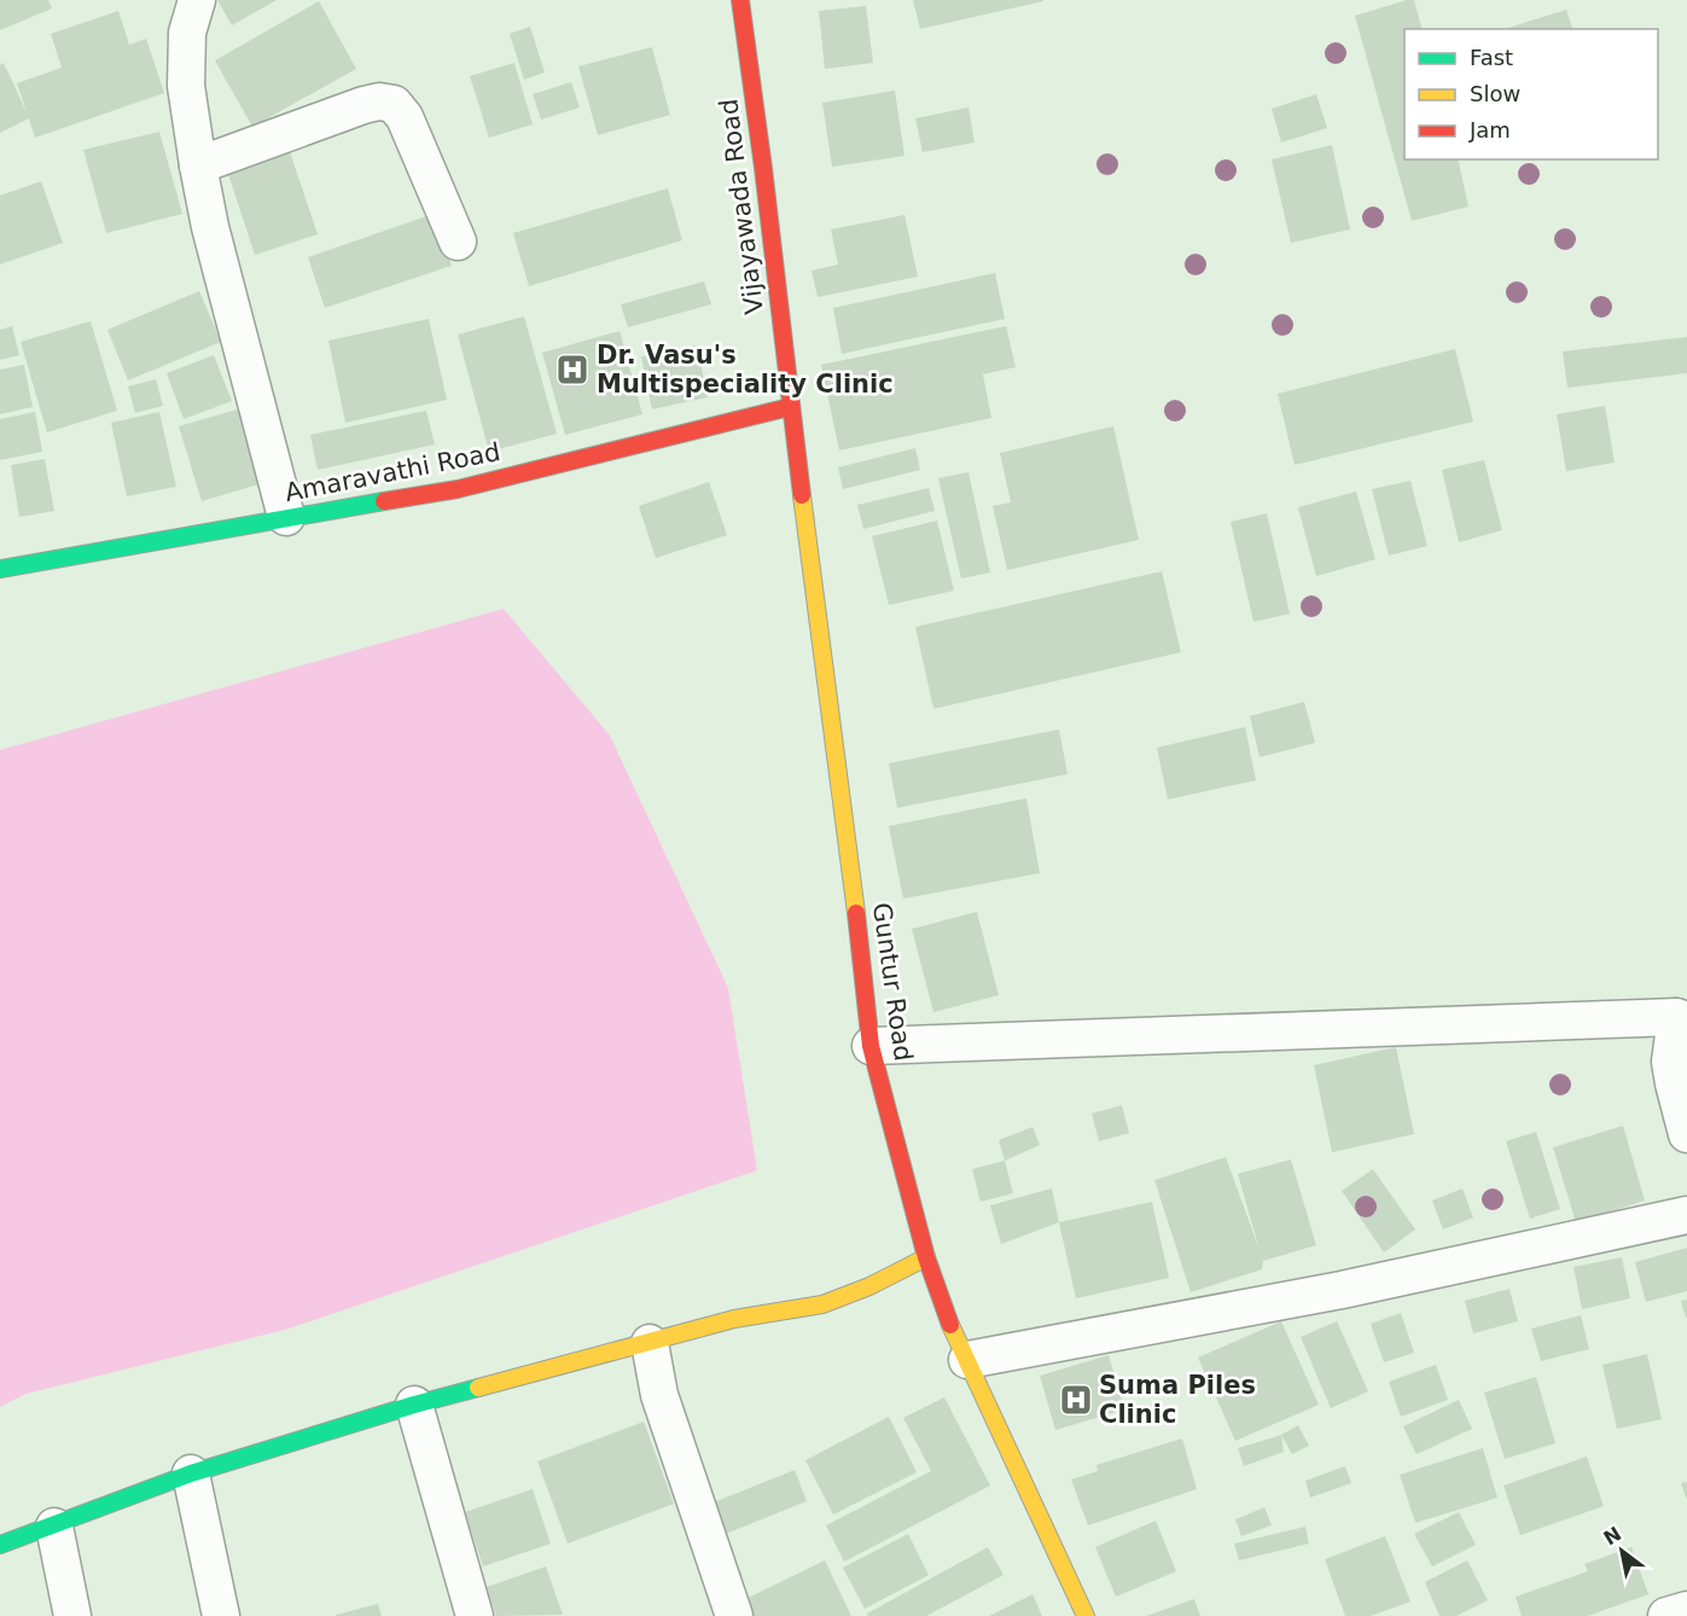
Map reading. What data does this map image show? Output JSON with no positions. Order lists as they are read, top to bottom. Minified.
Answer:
{"streets":{"main road":["Vijayawada Road","Amaravathi Road","Guntur Road"]},"crossings":[["Vijayawada Road","Amaravathi Road"],["Vijayawada Road","Guntur Road"],["Amaravathi Road","Guntur Road"]],"places":{"hospital":["Dr. Vasu's Multispeciality Clinic","Suma Piles Clinic"]},"legend":["Fast","Slow","Jam"],"north":"top left"}
